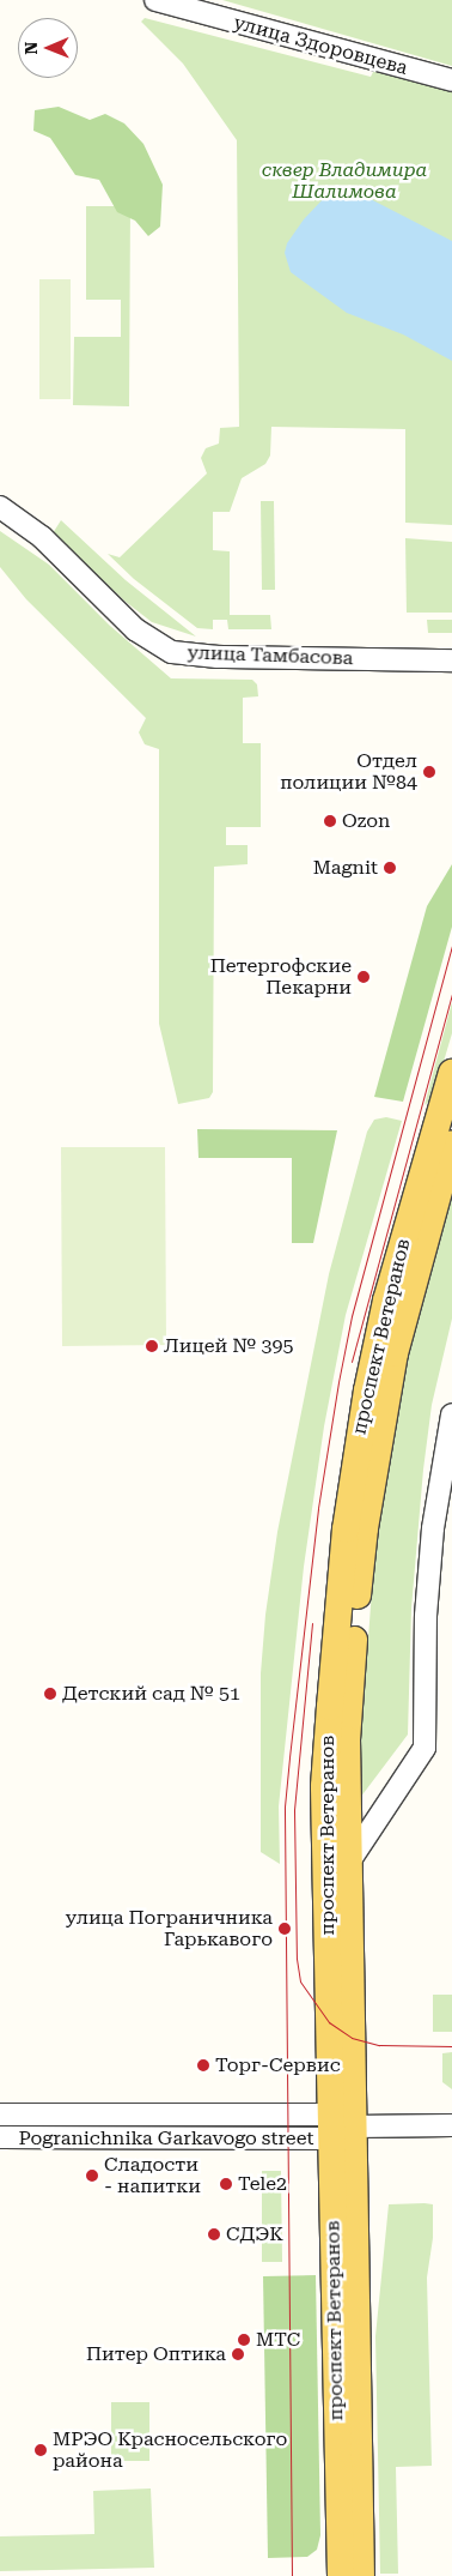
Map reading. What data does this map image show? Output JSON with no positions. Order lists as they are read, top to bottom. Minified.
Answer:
{"streets":{"main road":["проспект Ветеранов"],"street":["улица Здоровцева","улица Тамбасова","Pogranichnika Garkavogo street"]},"crossings":[["проспект Ветеранов","Pogranichnika Garkavogo street"]],"parks":["сквер Владимира Шалимова"],"places":["Отдел полиции №84","Ozon","Magnit","Петергофские Пекарни","Лицей № 395","Детский сад № 51","улица Пограничника Гарькавого","Торг-Сервис","Сладости - напитки","Tele2","СДЭК","МТС","Питер Оптика","МРЭО Красносельского района"],"north":"left"}
